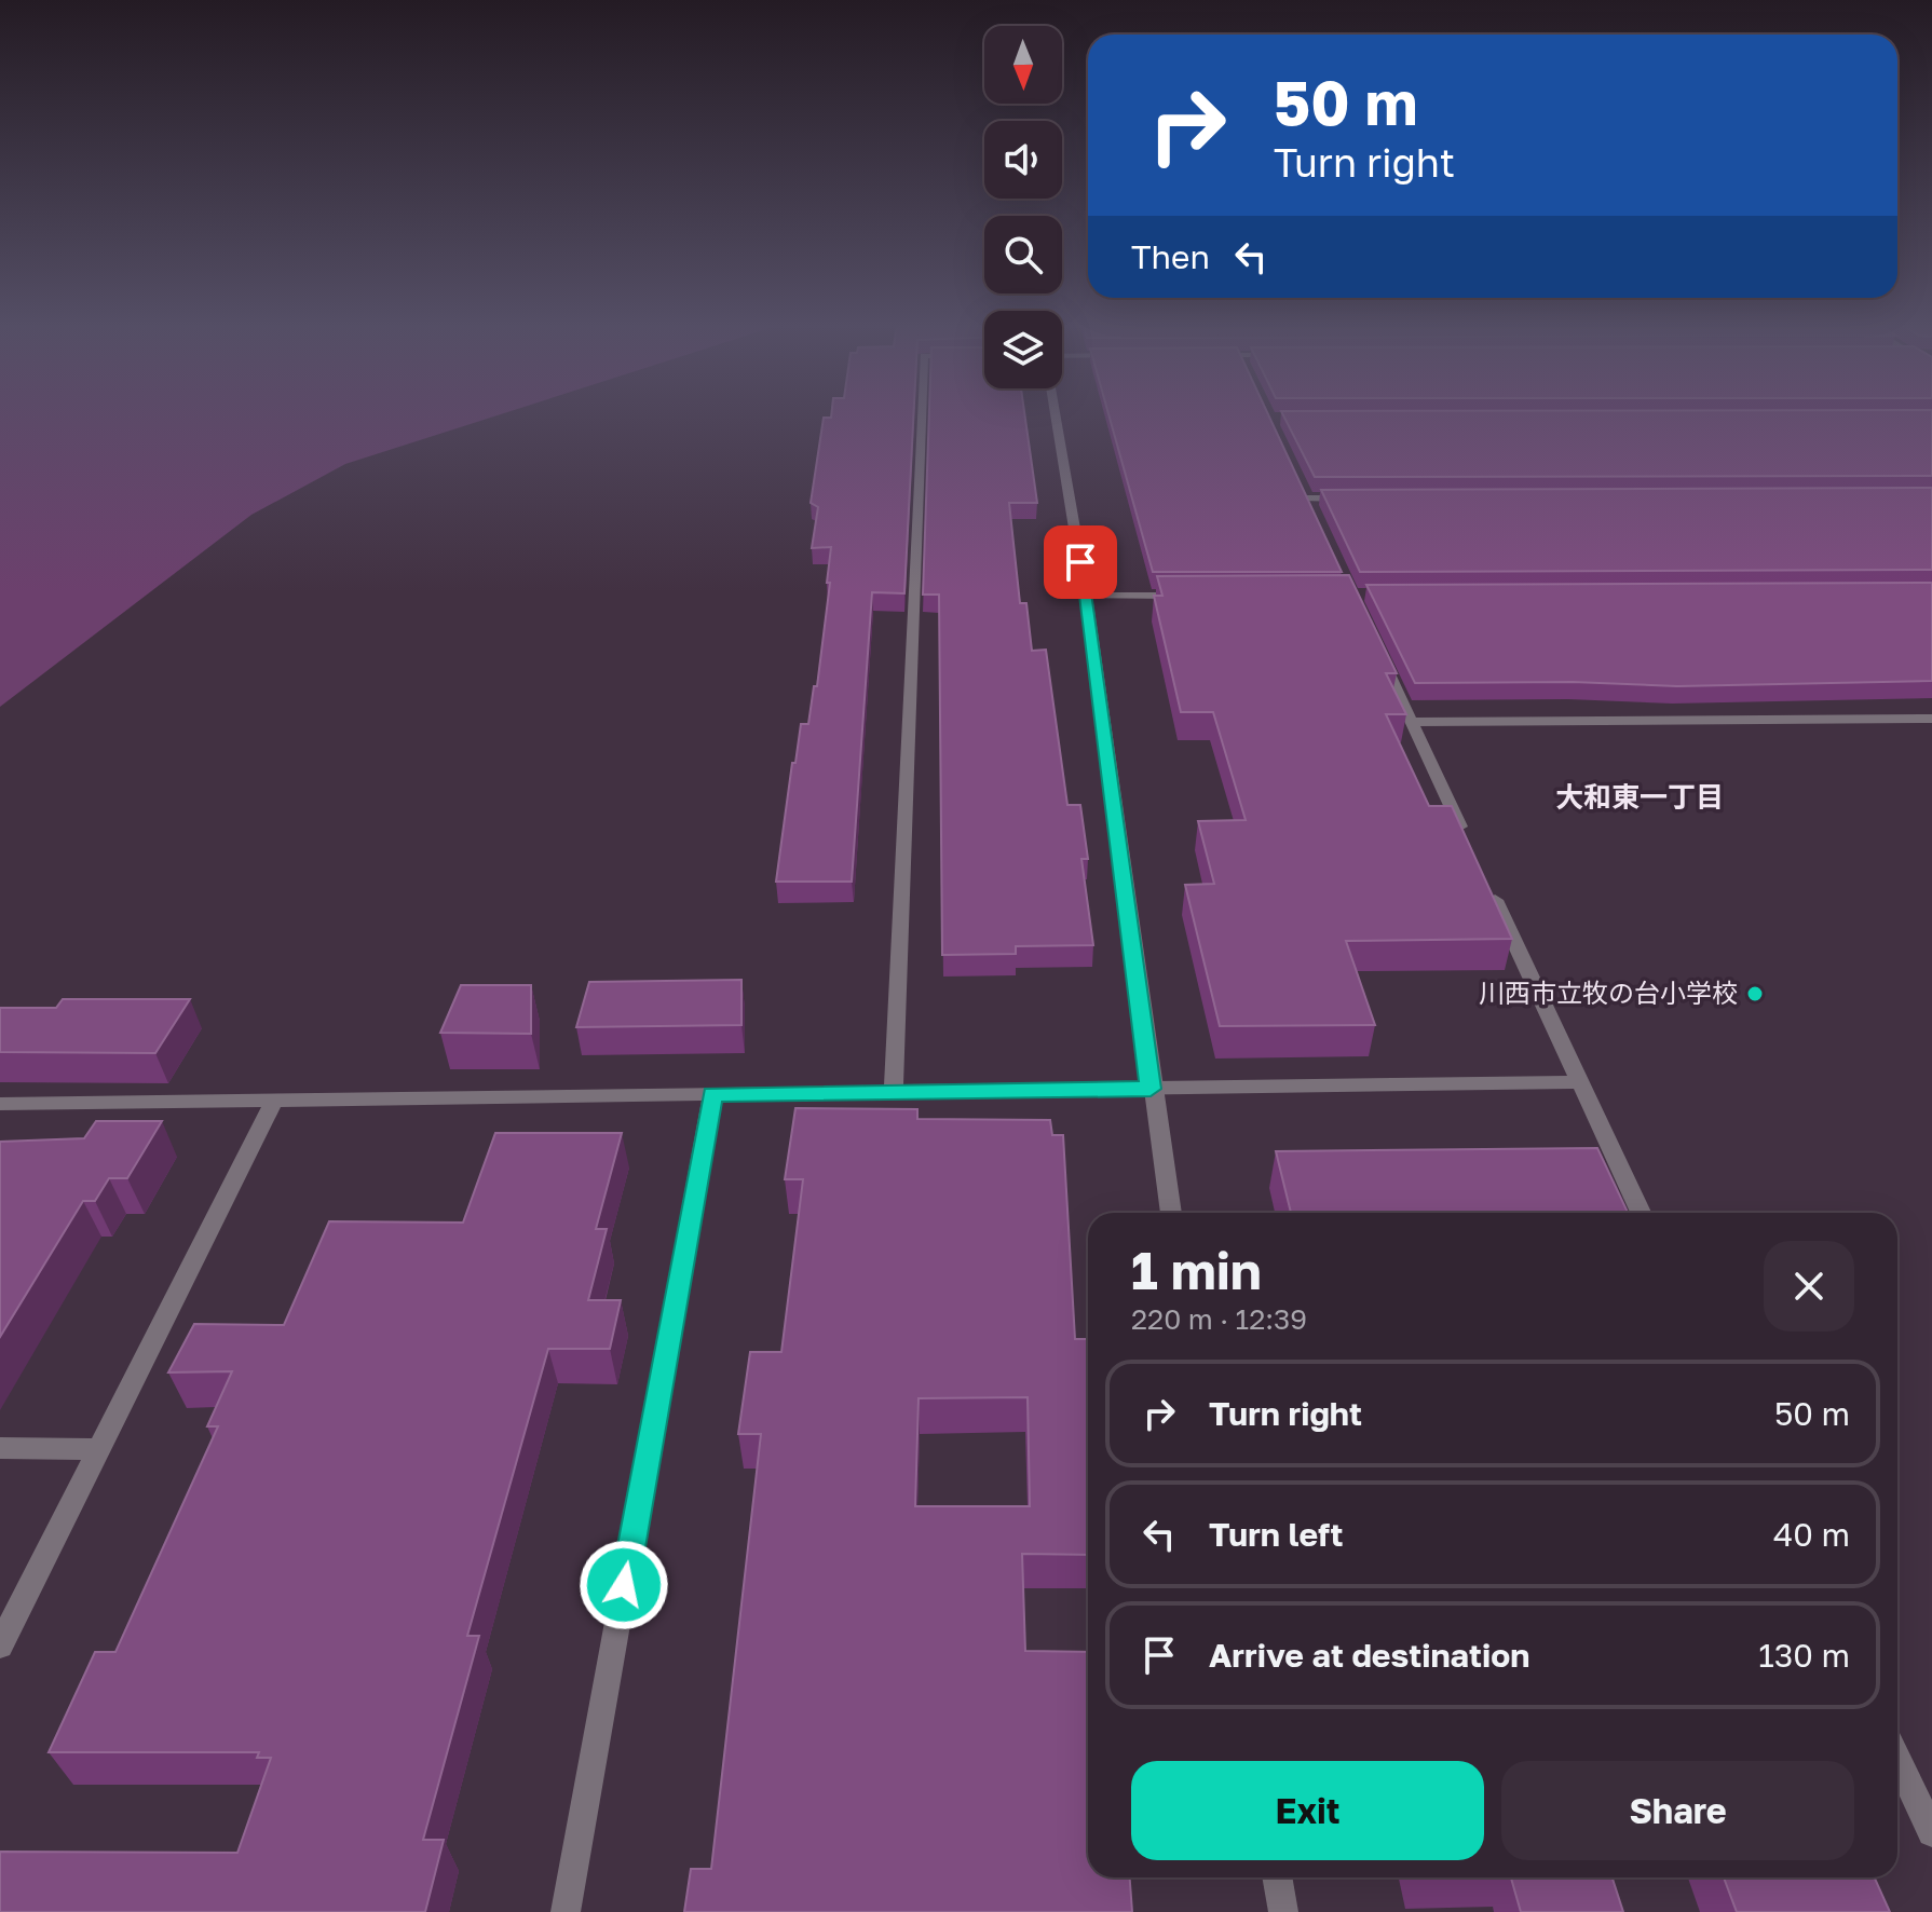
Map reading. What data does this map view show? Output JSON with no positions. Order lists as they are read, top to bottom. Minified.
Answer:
{"districts":["大和東一丁目"],"places":["川西市立牧の台小学校"],"north":"bottom","page":{"turn":["50 m","Turn right"],"then":"Then","heading":["1 min","220 m · 12:39"],"list":[{"name":"Turn right","value":"50 m"},{"name":"Turn left","value":"40 m"},{"name":"Arrive at destination","value":"130 m"}],"buttons":["Exit","Share"]}}
